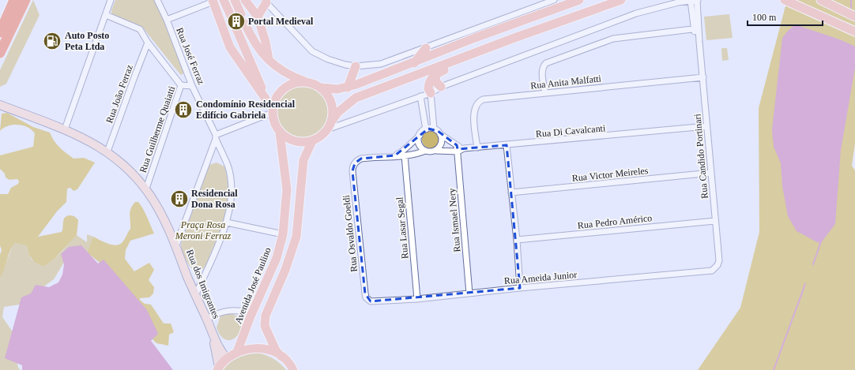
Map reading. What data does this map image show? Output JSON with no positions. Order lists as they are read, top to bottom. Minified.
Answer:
{"streets":{"main road":["Avenida José Paulino"],"street":["Rua José Ferraz","Rua Anita Malfatti","Rua João Ferraz","Rua Guilherme Quaiatti","Rua Di Cavalcanti","Rua Candido Portinari","Rua Victor Meireles","Rua Ismael Nery","Rua Pedro Américo","Rua Lasar Segal","Rua Osvaldo Goeldi","Rua Ameida Junior","Rua dos Imigrantes"]},"crossings":[["Rua José Ferraz","Rua Guilherme Quaiatti"],["Rua José Ferraz","Rua dos Imigrantes"],["Rua Anita Malfatti","Rua Di Cavalcanti"],["Rua Anita Malfatti","Rua Candido Portinari"],["Rua João Ferraz","Rua dos Imigrantes"],["Rua Guilherme Quaiatti","Rua dos Imigrantes"],["Rua Di Cavalcanti","Rua Candido Portinari"],["Rua Di Cavalcanti","Rua Ismael Nery"],["Rua Candido Portinari","Rua Victor Meireles"],["Rua Candido Portinari","Rua Pedro Américo"],["Rua Candido Portinari","Rua Ameida Junior"],["Rua Ismael Nery","Rua Ameida Junior"],["Rua Lasar Segal","Rua Ameida Junior"],["Rua Osvaldo Goeldi","Rua Ameida Junior"]],"parks":["Praça Rosa Meroni Ferraz"],"places":{"building":["Portal Medieval","Condomínio Residencial Edifício Gabriela","Residencial Dona Rosa"],"fuel station":["Auto Posto Peta Ltda"]},"scale_bar":"100 m"}
